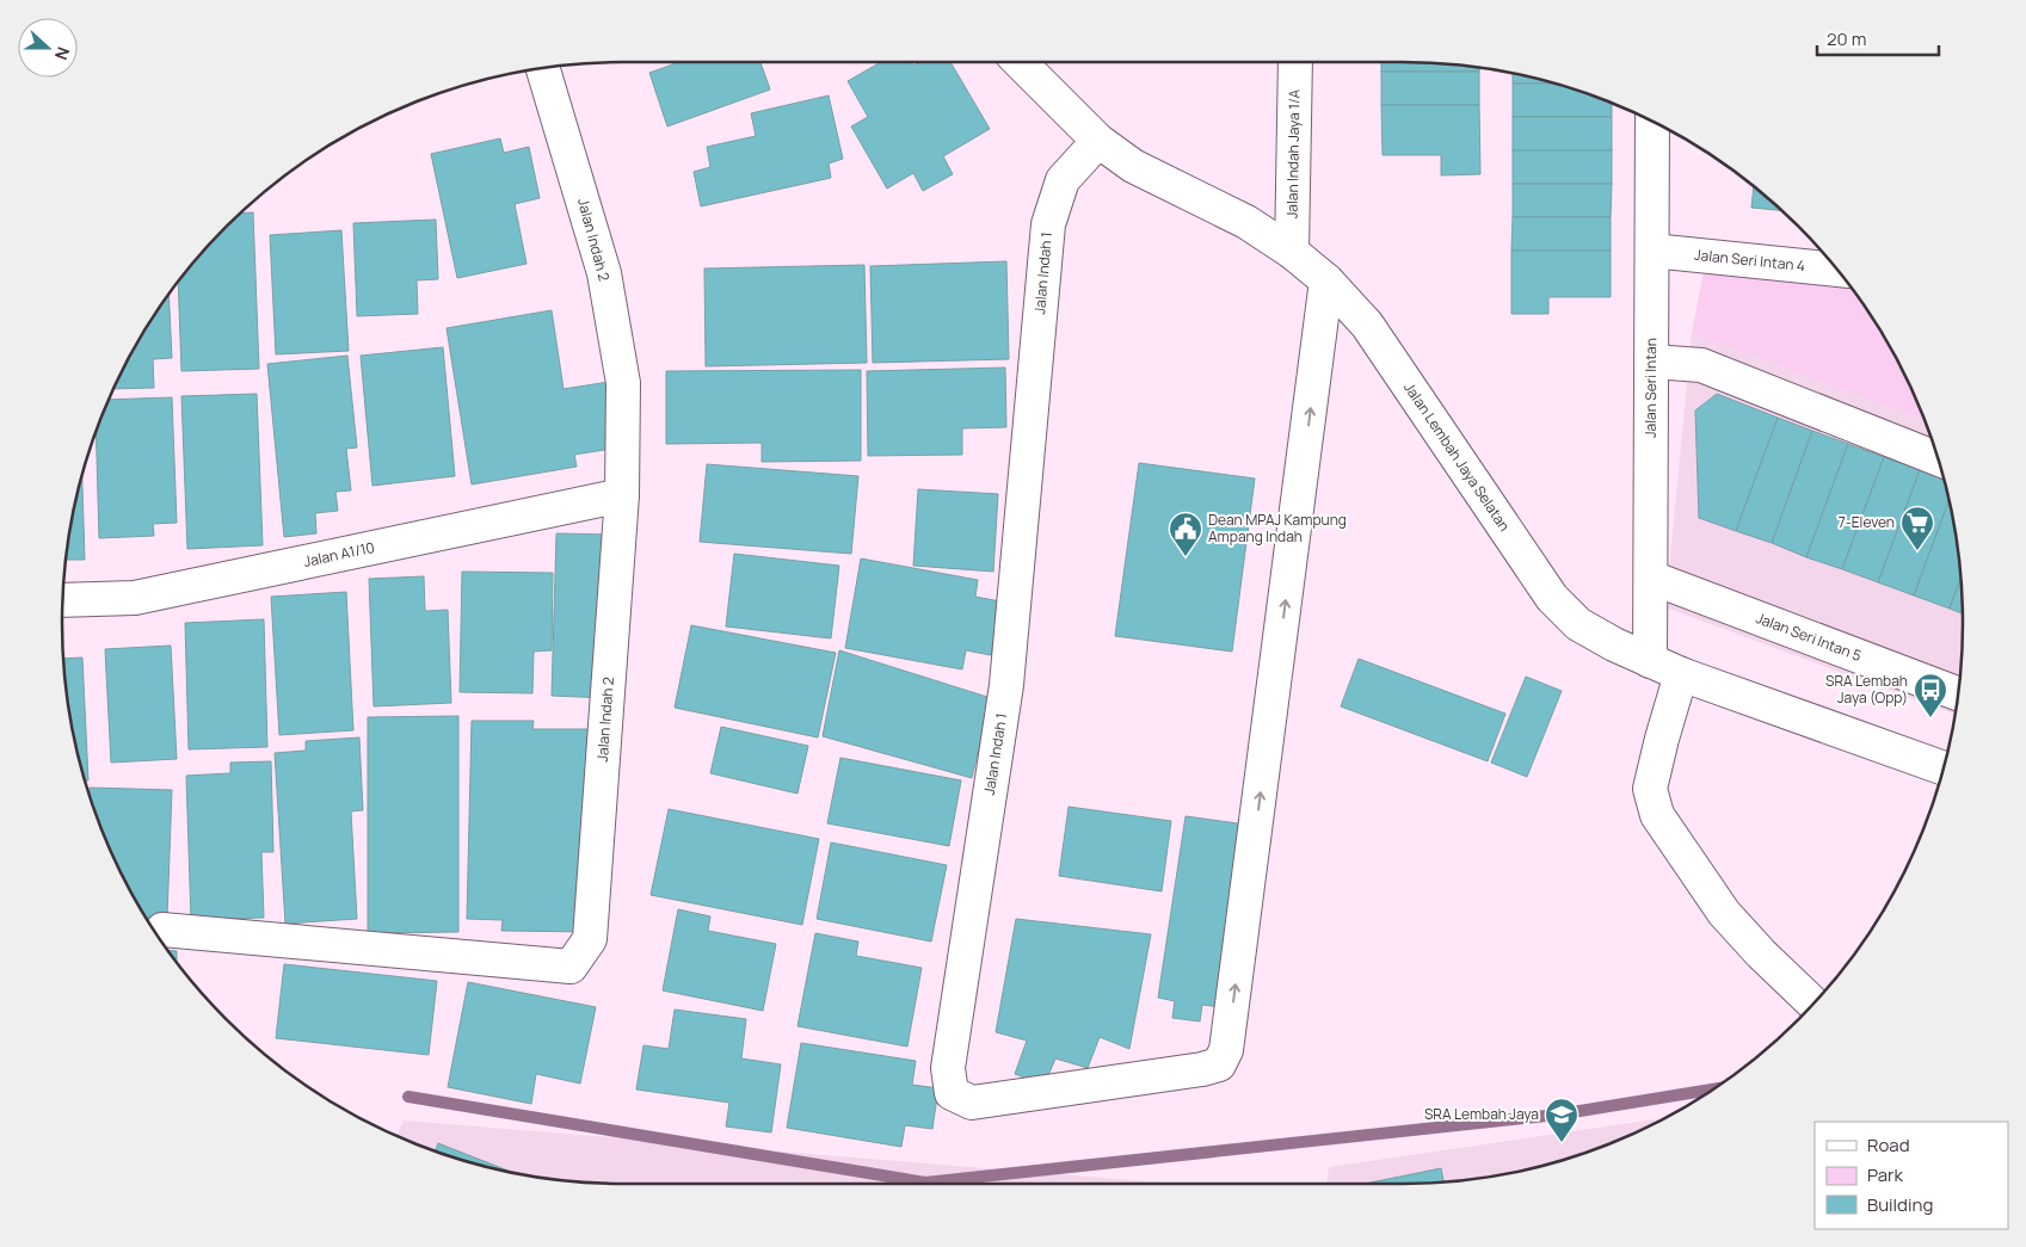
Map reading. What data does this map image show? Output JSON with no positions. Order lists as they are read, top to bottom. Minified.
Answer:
{"streets":{"street":["Jalan Indah Jaya 1/A","Jalan Indah 2","Jalan Seri Intan 4","Jalan Indah 1","Jalan Seri Intan","Jalan Lembah Jaya Selatan","Jalan A1/10","Jalan Seri Intan 5"]},"crossings":[["Jalan Indah Jaya 1/A","Jalan Lembah Jaya Selatan"],["Jalan Indah 2","Jalan A1/10"],["Jalan Seri Intan 4","Jalan Seri Intan"],["Jalan Indah 1","Jalan Lembah Jaya Selatan"],["Jalan Seri Intan","Jalan Lembah Jaya Selatan"],["Jalan Seri Intan","Jalan Seri Intan 5"]],"places":{"supermarket":["7-Eleven"],"public building":["Dean MPAJ Kampung Ampang Indah"],"bus stop":["SRA Lembah Jaya (Opp)"],"school or university":["SRA Lembah Jaya"]},"legend":["Road","Park","Building"],"scale_bar":"20 m","north":"right"}
